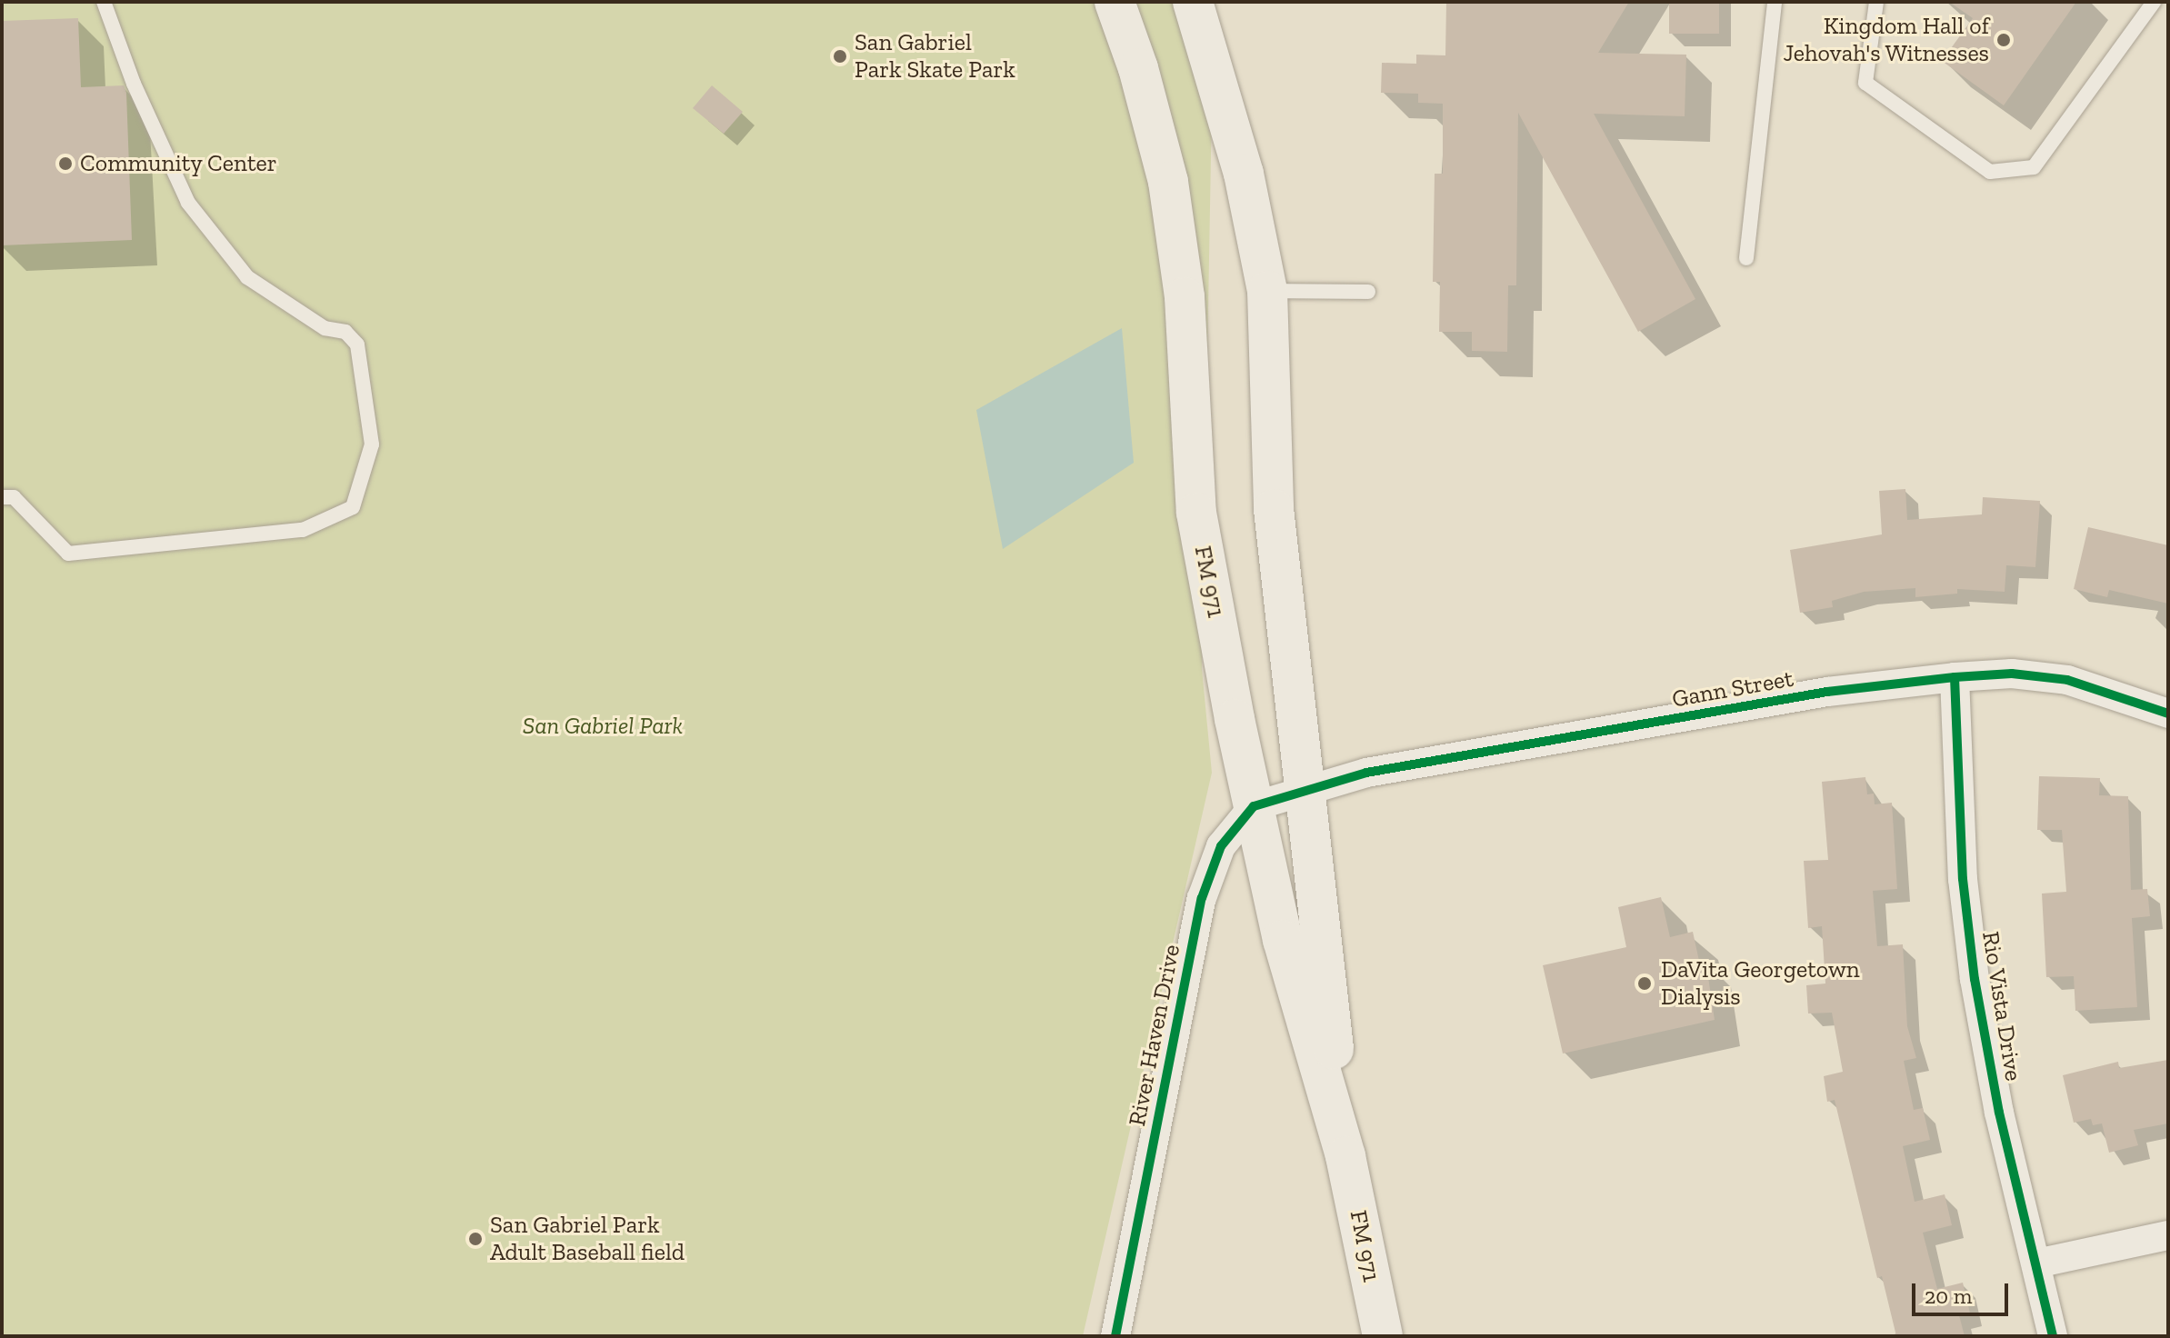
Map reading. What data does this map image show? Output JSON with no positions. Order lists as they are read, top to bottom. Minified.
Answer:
{"streets":{"main road":["FM 971"],"street":["Gann Street","Rio Vista Drive","River Haven Drive"]},"crossings":[["FM 971","Gann Street"],["FM 971","River Haven Drive"],["Gann Street","Rio Vista Drive"]],"parks":["San Gabriel Park"],"places":["Kingdom Hall of Jehovah's Witnesses","San Gabriel Park Skate Park","Community Center","DaVita Georgetown Dialysis","San Gabriel Park Adult Baseball field"],"scale_bar":"20 m"}
